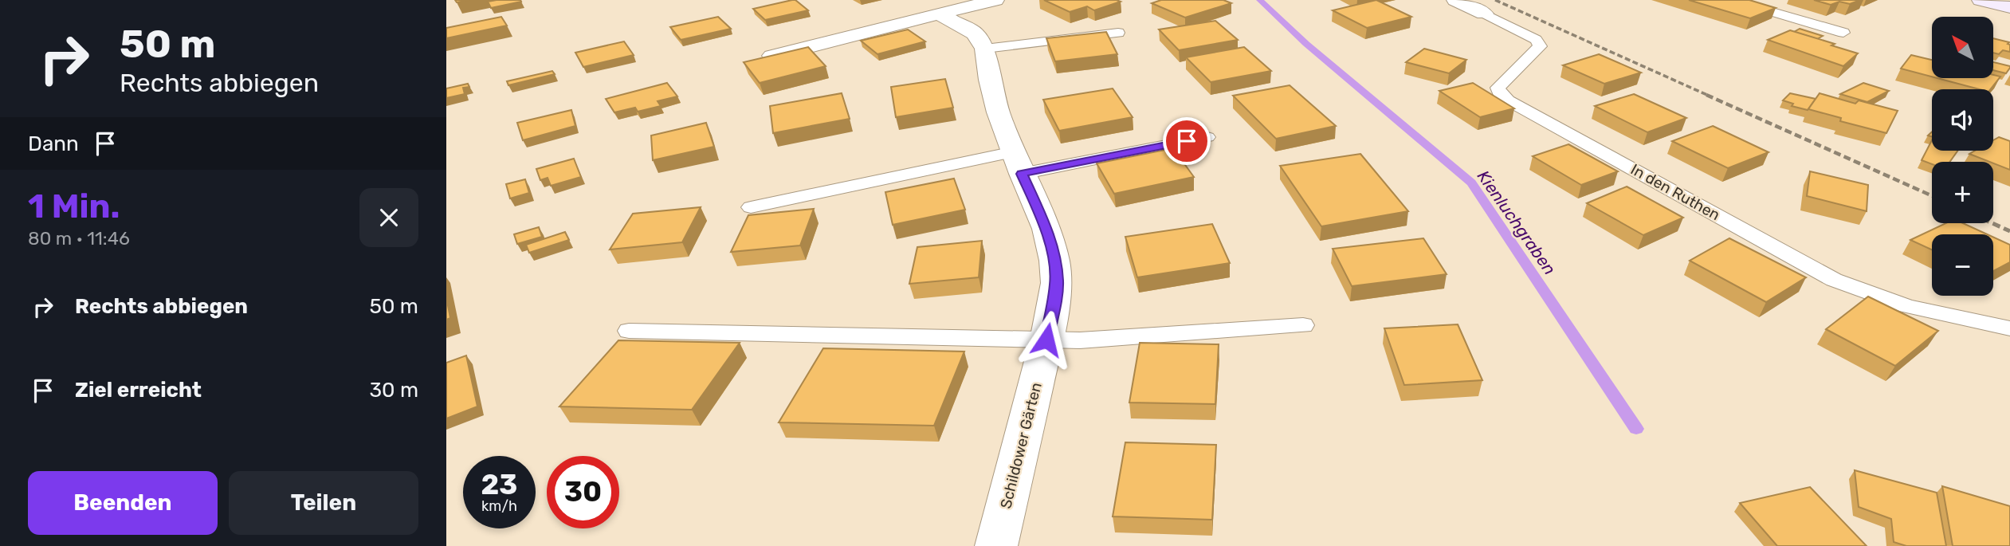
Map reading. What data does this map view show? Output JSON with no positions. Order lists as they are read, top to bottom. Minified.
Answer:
{"streets":{"street":["In den Ruthen","Schildower Gärten"]},"water":["Kienluchgraben"],"north":"top left","page":{"turn":["50 m","Rechts abbiegen"],"map_buttons":["+","−"],"then":"Dann","heading":["1 Min.","80 m · 11:46"],"list":[{"name":"Rechts abbiegen","value":"50 m"},{"name":"Ziel erreicht","value":"30 m"}],"speed":"23 km/h","limit":"30","buttons":["Beenden","Teilen"]}}
